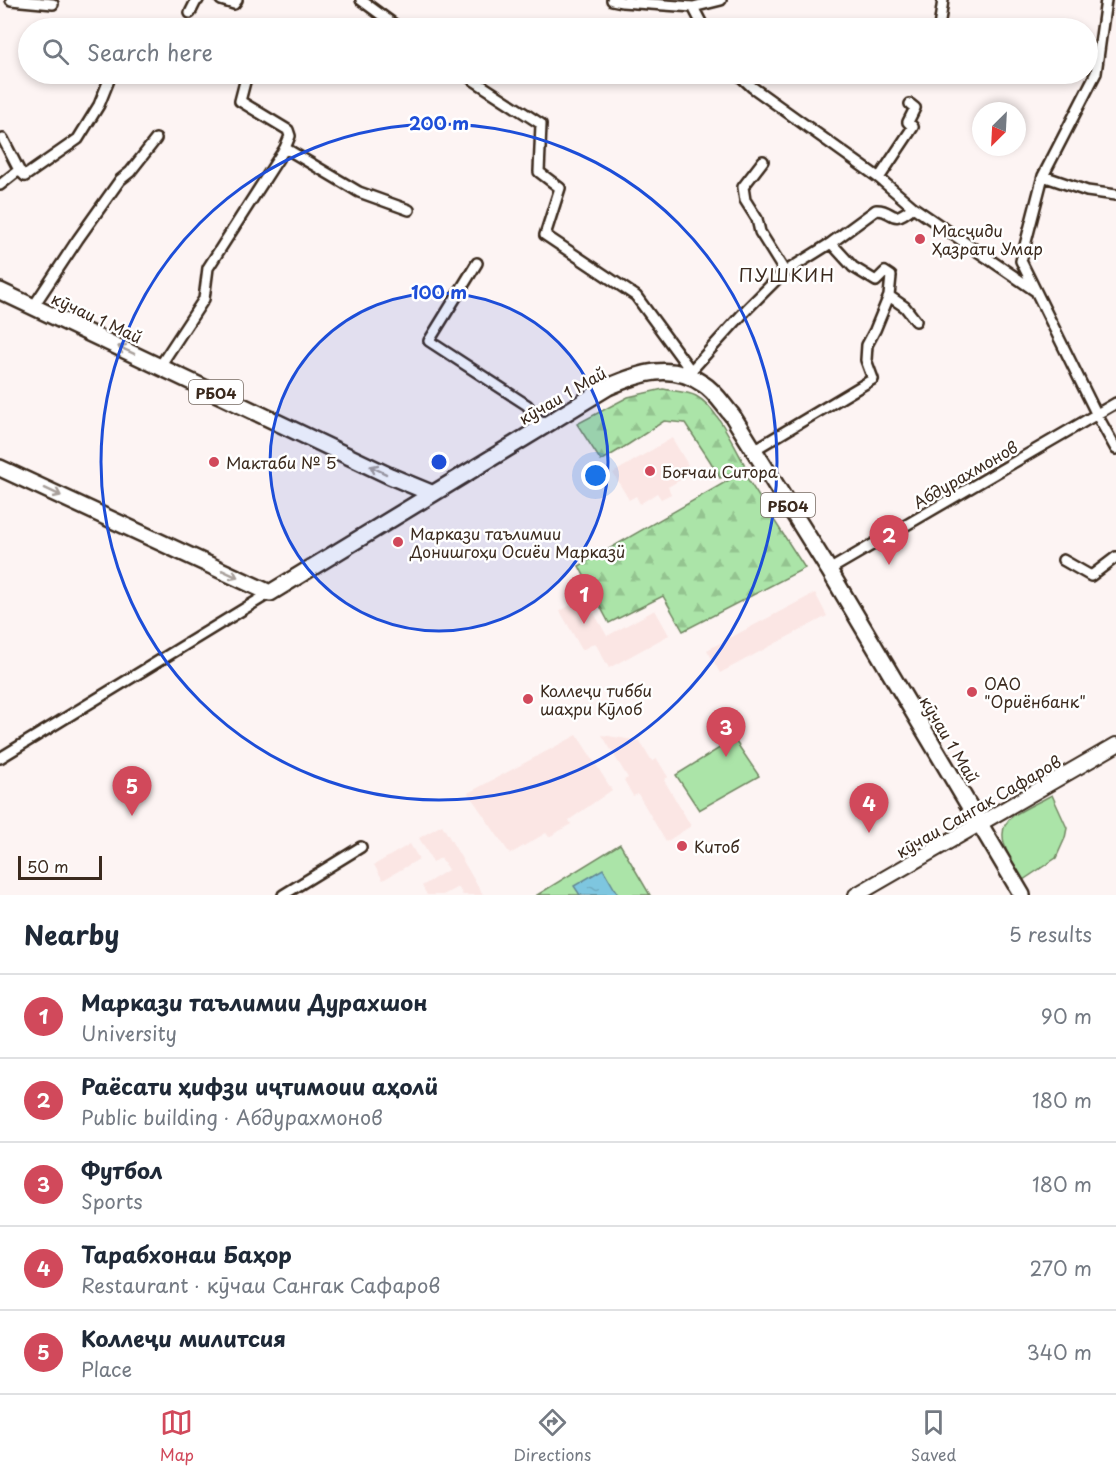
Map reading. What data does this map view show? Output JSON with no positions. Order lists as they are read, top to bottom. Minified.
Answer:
{"streets":{"main road":["кӯчаи 1 Май","РБ04"],"street":["Абдурахмонов","кӯчаи Сангак Сафаров"]},"crossings":[["кӯчаи 1 Май","Абдурахмонов"],["кӯчаи 1 Май","кӯчаи Сангак Сафаров"]],"districts":["ПУШКИН"],"places":["Масҷиди Ҳазрати Умар","Мактаби № 5","Боғчаи Ситора","Маркази таълимии Донишгоҳи Осиёи Марказӣ","ОАО \"Ориёнбанк\"","Коллеҷи тибби шаҳри Кӯлоб","Китоб"],"scale_bar":"50 m","north":"bottom left","page":{"search":"Search here","pins":["2","1","3","5","4"],"scale":"50 m","heading":["Nearby","5 results"],"list":[{"mark":"1","name":"Маркази таълимии Дурахшон","note":"University","value":"90 m"},{"mark":"2","name":"Раёсати ҳифзи иҷтимоии аҳолӣ","note":"Public building · Абдурахмонов","value":"180 m"},{"mark":"3","name":"Футбол","note":"Sports","value":"180 m"},{"mark":"4","name":"Тарабхонаи Баҳор","note":"Restaurant · кӯчаи Сангак Сафаров","value":"270 m"},{"mark":"5","name":"Коллеҷи милитсия","note":"Place","value":"340 m"}],"nav":["Map","Directions","Saved"]},"rings":["200 m","100 m"]}
